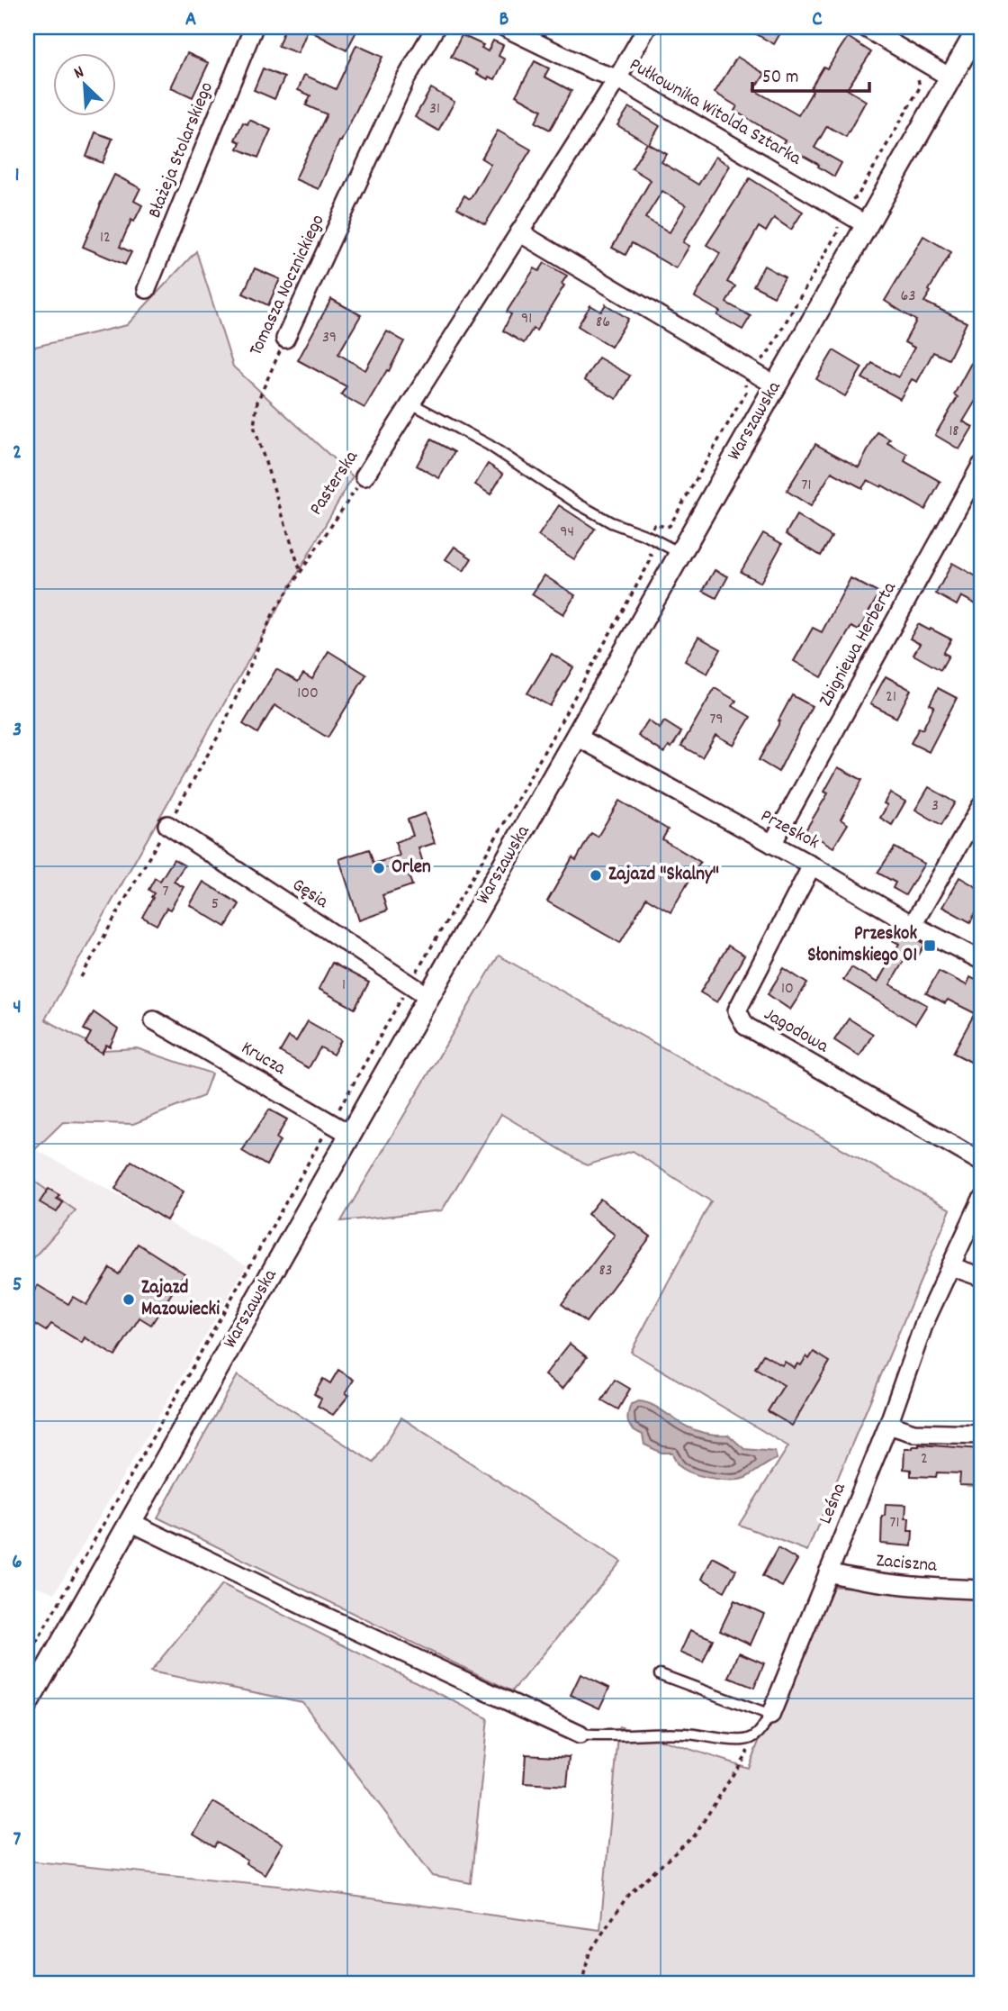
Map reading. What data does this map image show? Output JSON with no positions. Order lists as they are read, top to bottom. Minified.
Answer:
{"streets":{"street":["Pułkownika Witolda Sztarka","Błażeja Stolarskiego","Tomasza Nocznickiego","Warszawska","Pasterska","Zbigniewa Herberta","Przeskok","Gęsia","Jagodowa","Krucza","Leśna","Zaciszna"]},"crossings":[["Pułkownika Witolda Sztarka","Warszawska"],["Pułkownika Witolda Sztarka","Pasterska"],["Tomasza Nocznickiego","Pasterska"],["Warszawska","Przeskok"],["Warszawska","Gęsia"],["Warszawska","Krucza"],["Pasterska","Gęsia"],["Zbigniewa Herberta","Przeskok"],["Przeskok","Jagodowa"],["Leśna","Zaciszna"]],"places":{"other":["Orlen","Zajazd \"Skalny\"","Zajazd Mazowiecki"],"transit":["Przeskok Słonimskiego 01"]},"house_numbers":["31","12","63","91","86","39","18","71","94","100","21","79","3","7","5","1","10","83","2","71"],"scale_bar":"50 m","north":"top left","grid":{"columns":["A","B","C"],"rows":["1","2","3","4","5","6","7"]}}
